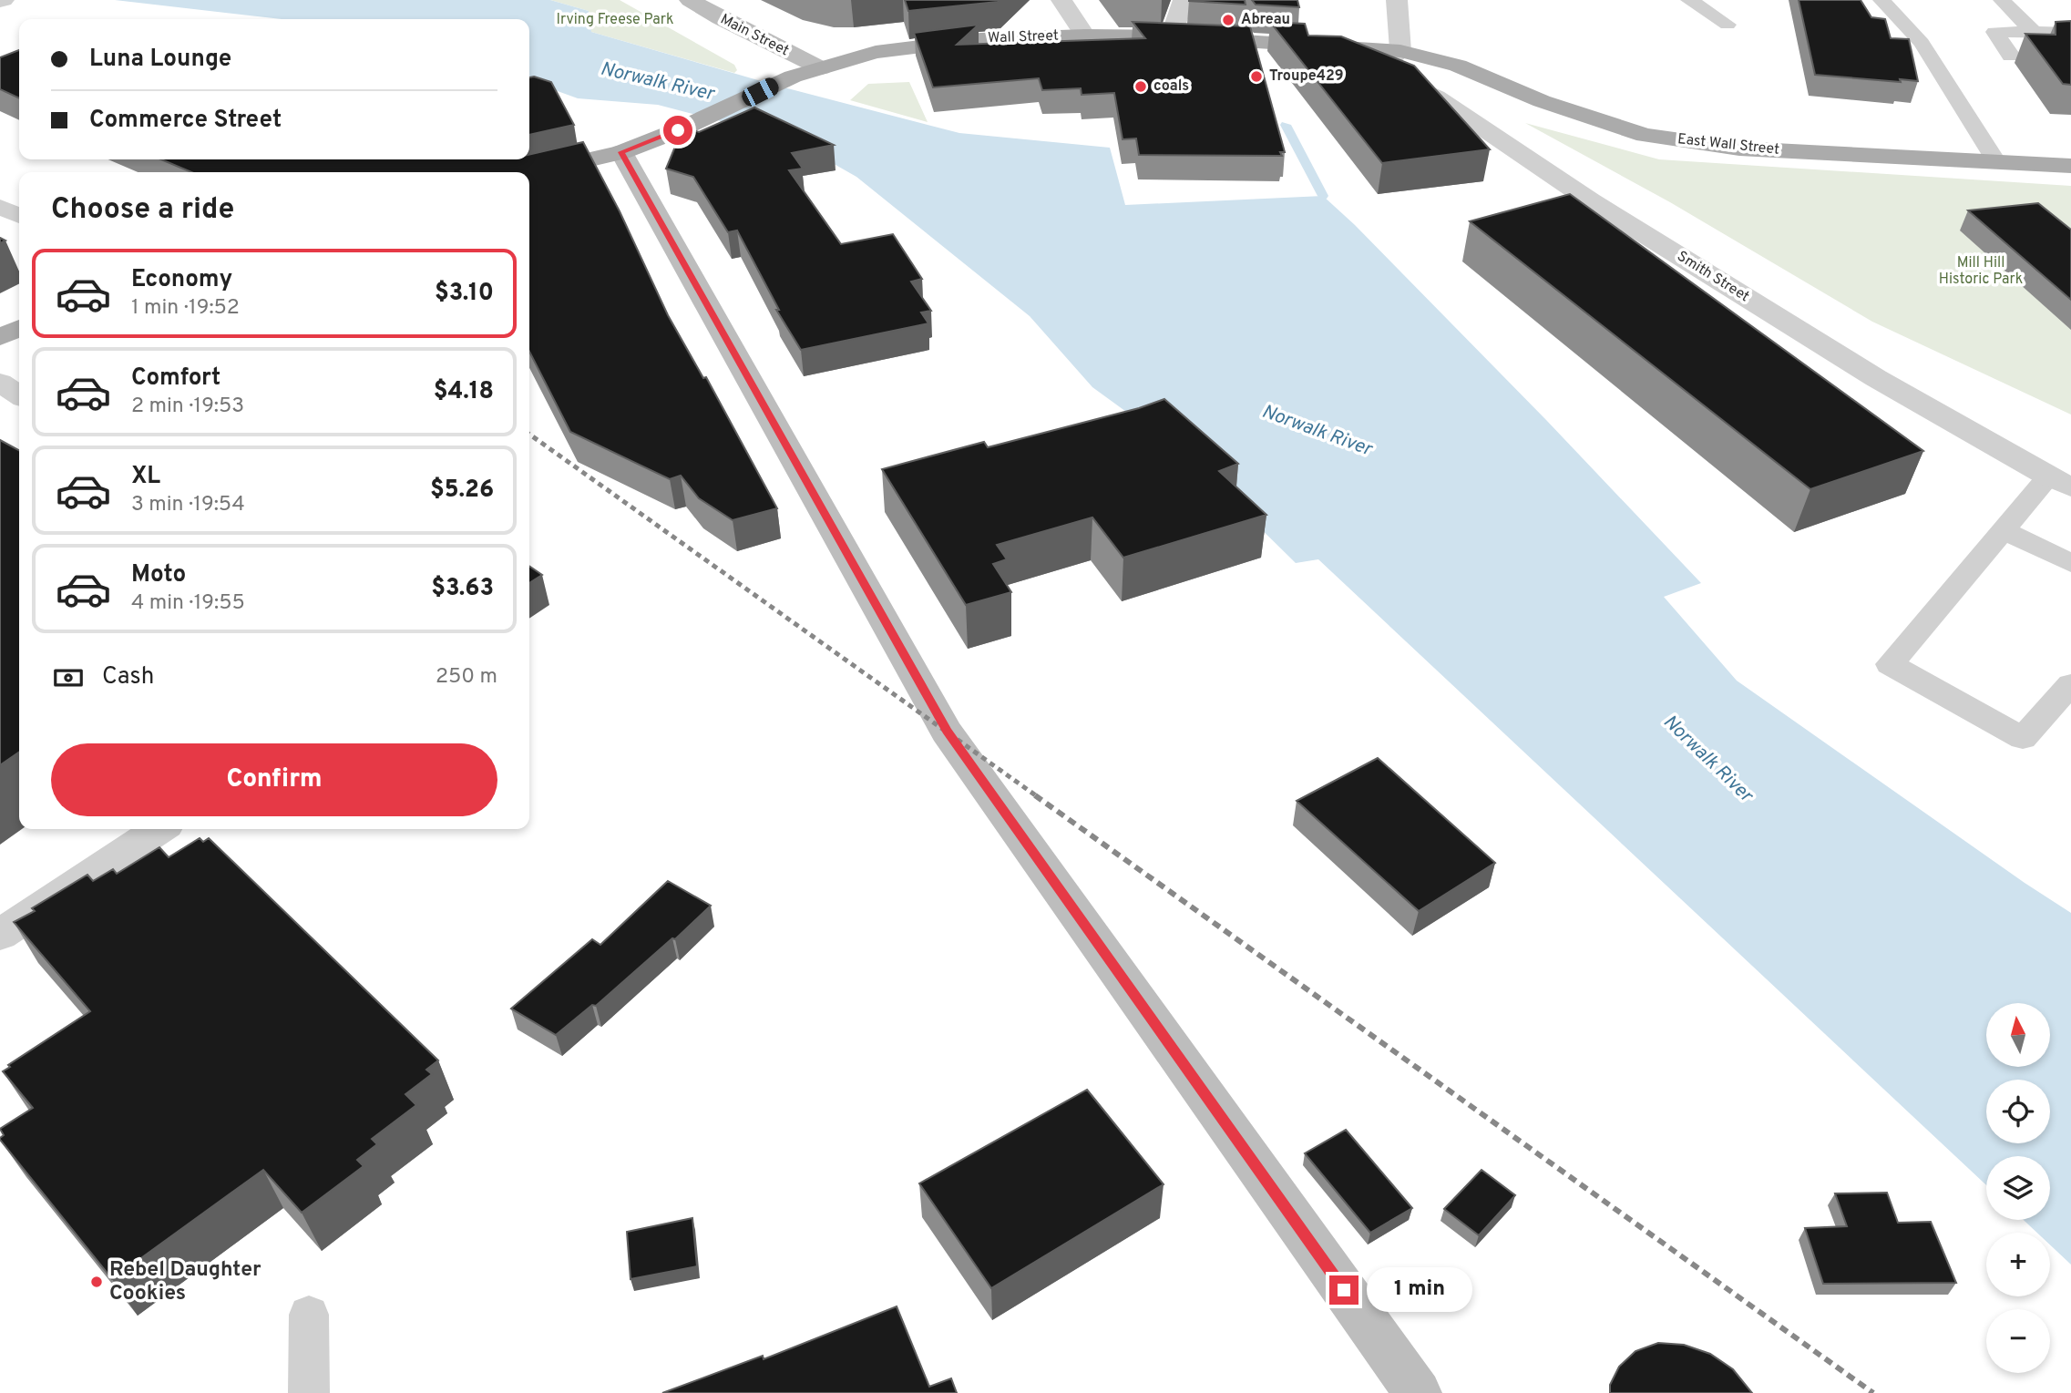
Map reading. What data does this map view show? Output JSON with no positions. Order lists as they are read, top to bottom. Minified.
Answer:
{"streets":{"main road":["Main Street","Wall Street","East Wall Street"],"street":["Smith Street"]},"crossings":[["Main Street","Wall Street"],["Wall Street","East Wall Street"],["Wall Street","Smith Street"],["East Wall Street","Smith Street"]],"water":["Norwalk River"],"parks":["Irving Freese Park","Mill Hill Historic Park"],"places":["Abreau","Troupe429","coals","Rebel Daughter Cookies"],"north":"top","page":{"banner":["Luna Lounge","Commerce Street"],"heading":"Choose a ride","list":[{"name":"Economy","note":"1 min · 19:52","value":"$3.10"},{"name":"Comfort","note":"2 min · 19:53","value":"$4.18"},{"name":"XL","note":"3 min · 19:54","value":"$5.26"},{"name":"Moto","note":"4 min · 19:55","value":"$3.63"}],"pay":["Cash","250 m"],"buttons":"Confirm","map_buttons":["+","−"],"bubble":"1 min"}}
